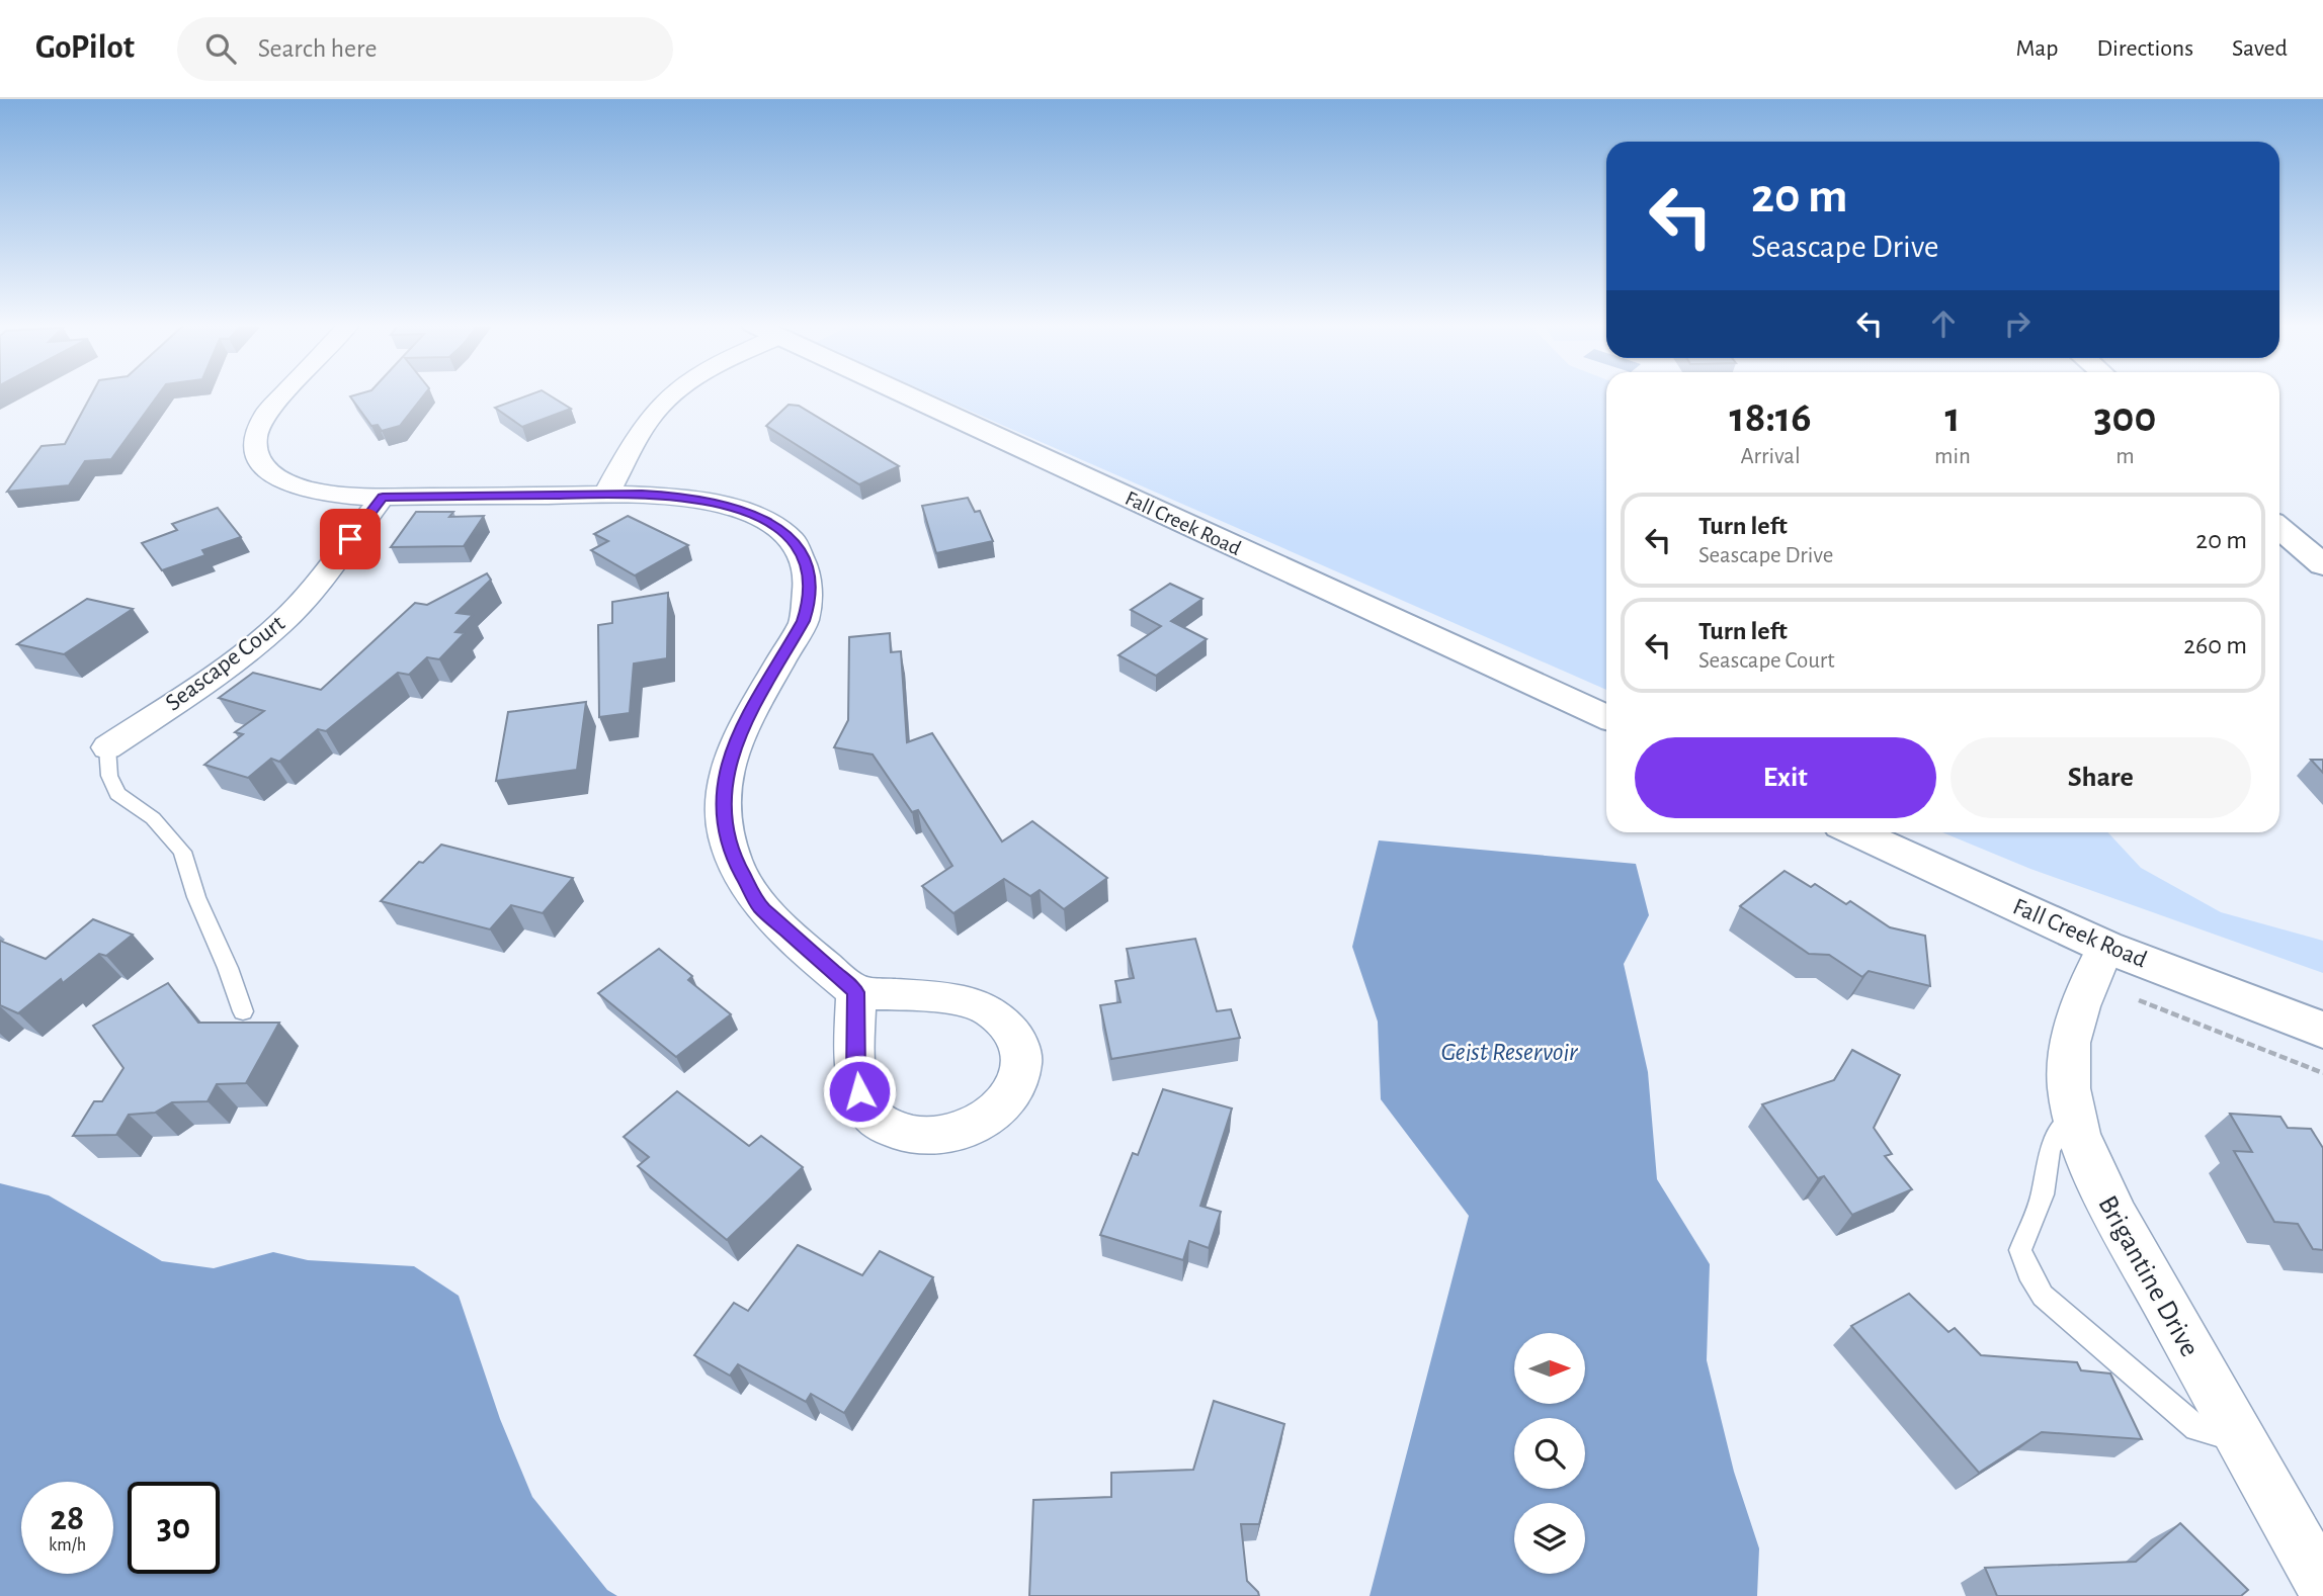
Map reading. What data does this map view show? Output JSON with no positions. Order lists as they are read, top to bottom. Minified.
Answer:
{"streets":{"main road":["Fall Creek Road"],"street":["Seascape Court","Brigantine Drive"]},"crossings":[["Fall Creek Road","Brigantine Drive"]],"water":["Geist Reservoir"],"north":"right","page":{"header":"GoPilot","search":"Search here","nav":["Map","Directions","Saved"],"turn":["20 m","Seascape Drive"],"eta":["18:16","Arrival","1","min","300","m"],"list":[{"name":"Turn left","note":"Seascape Drive","value":"20 m"},{"name":"Turn left","note":"Seascape Court","value":"260 m"}],"buttons":["Exit","Share"],"speed":"28 km/h","limit":"30"}}
